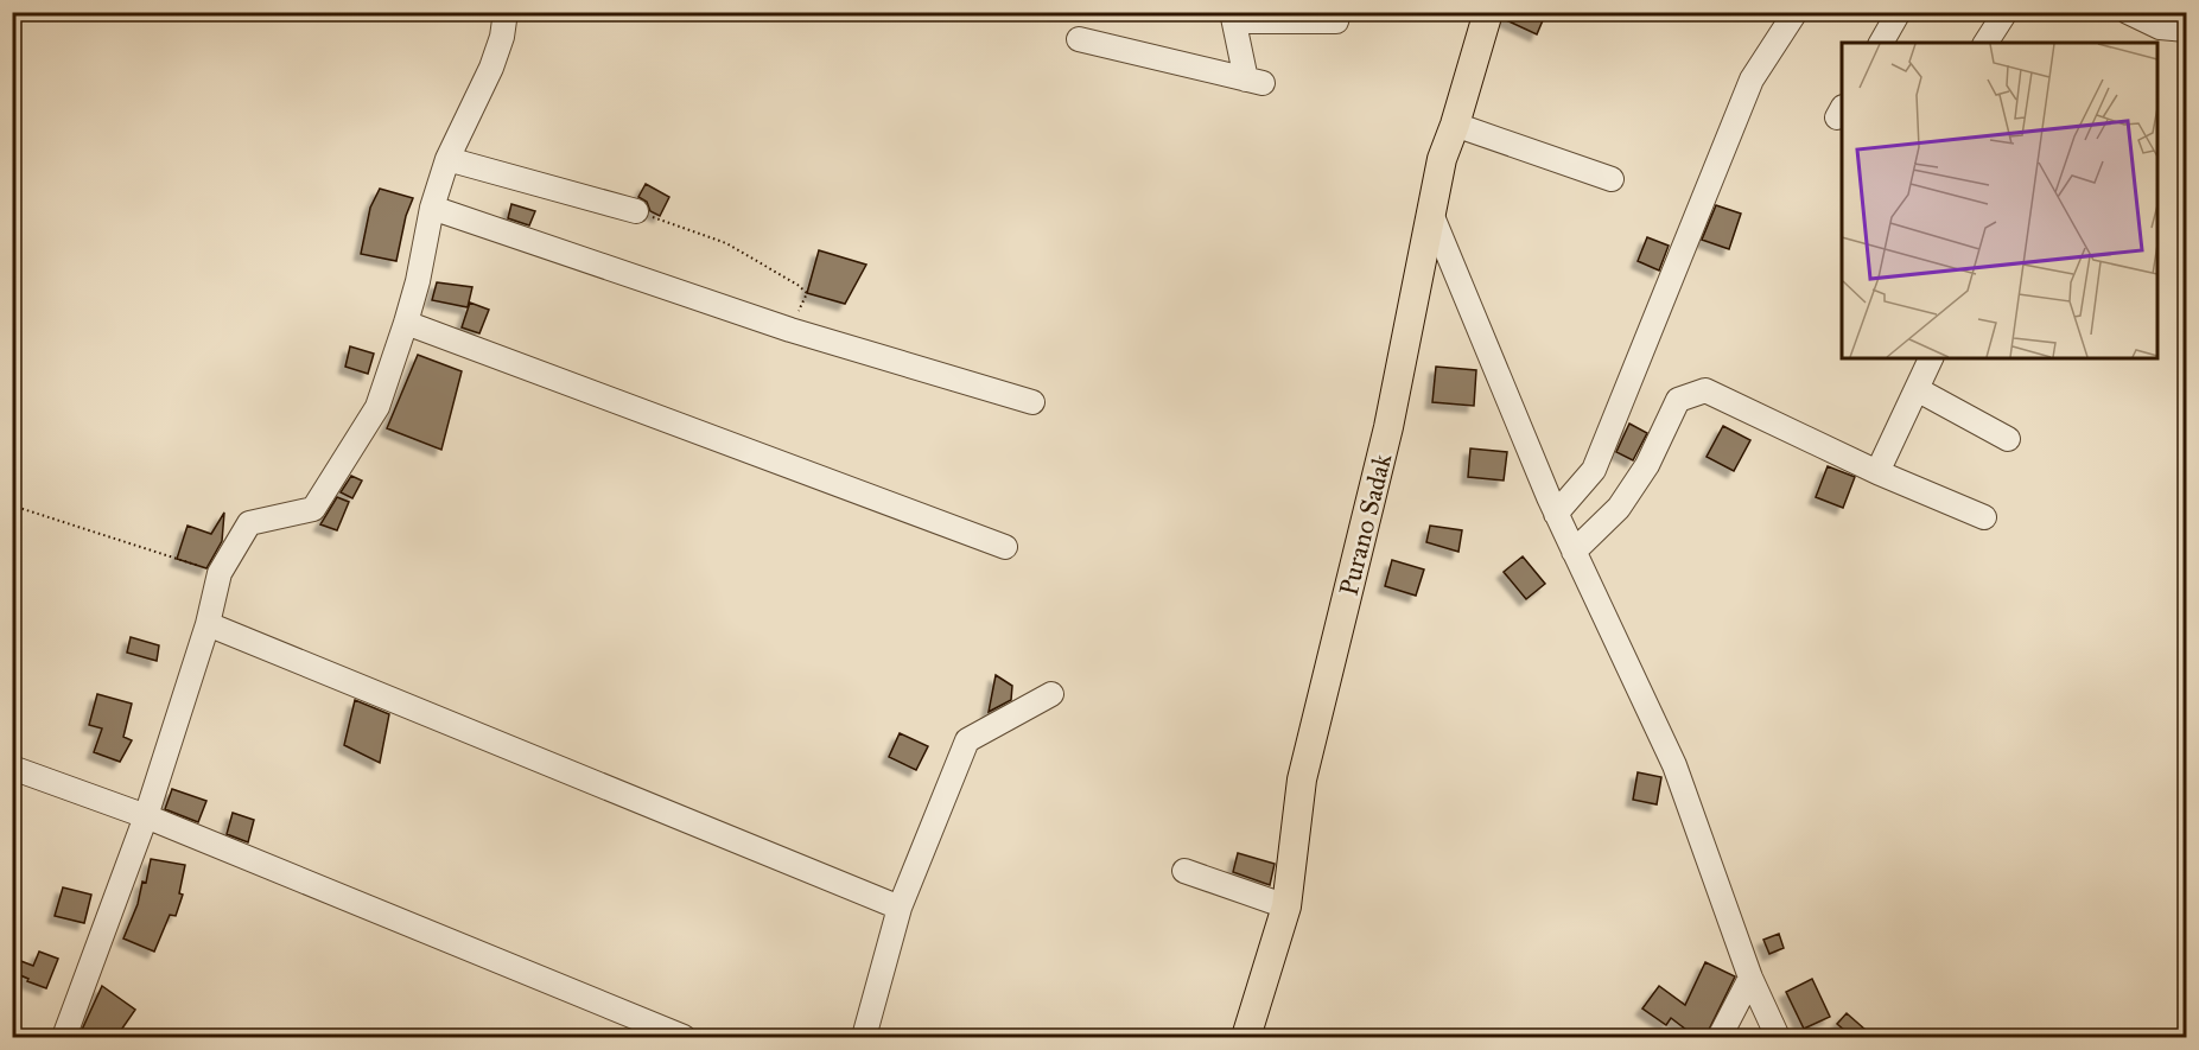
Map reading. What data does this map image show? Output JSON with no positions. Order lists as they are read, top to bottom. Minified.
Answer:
{"streets":{"main road":["Purano Sadak"]}}
